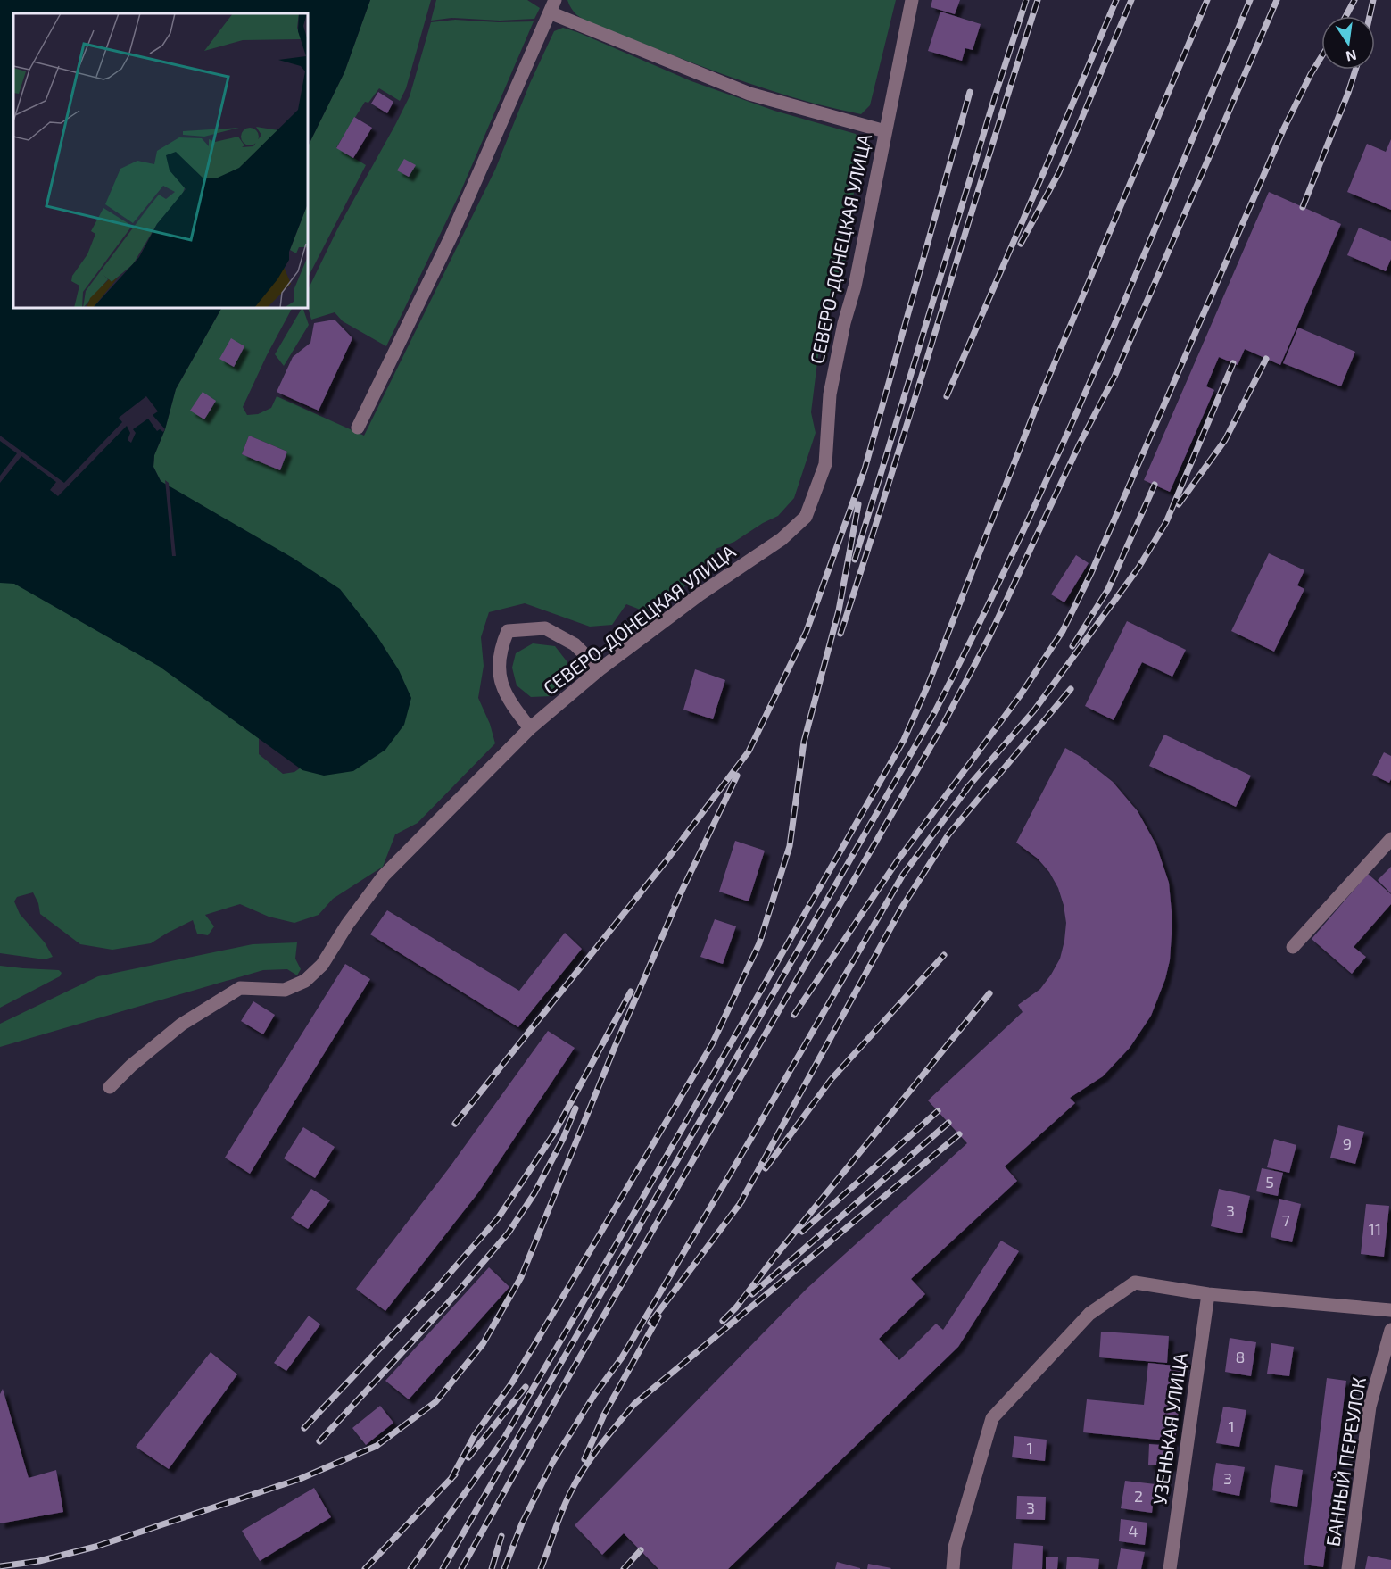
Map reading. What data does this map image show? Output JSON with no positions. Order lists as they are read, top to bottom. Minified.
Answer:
{"streets":{"street":["СЕВЕРО-ДОНЕЦКАЯ УЛИЦА","УЗЕНЬКАЯ УЛИЦА","БАННЫЙ ПЕРЕУЛОК"]},"house_numbers":["9","5","3","7","11","8","1","1","3","2","3","4"],"north":"bottom"}
